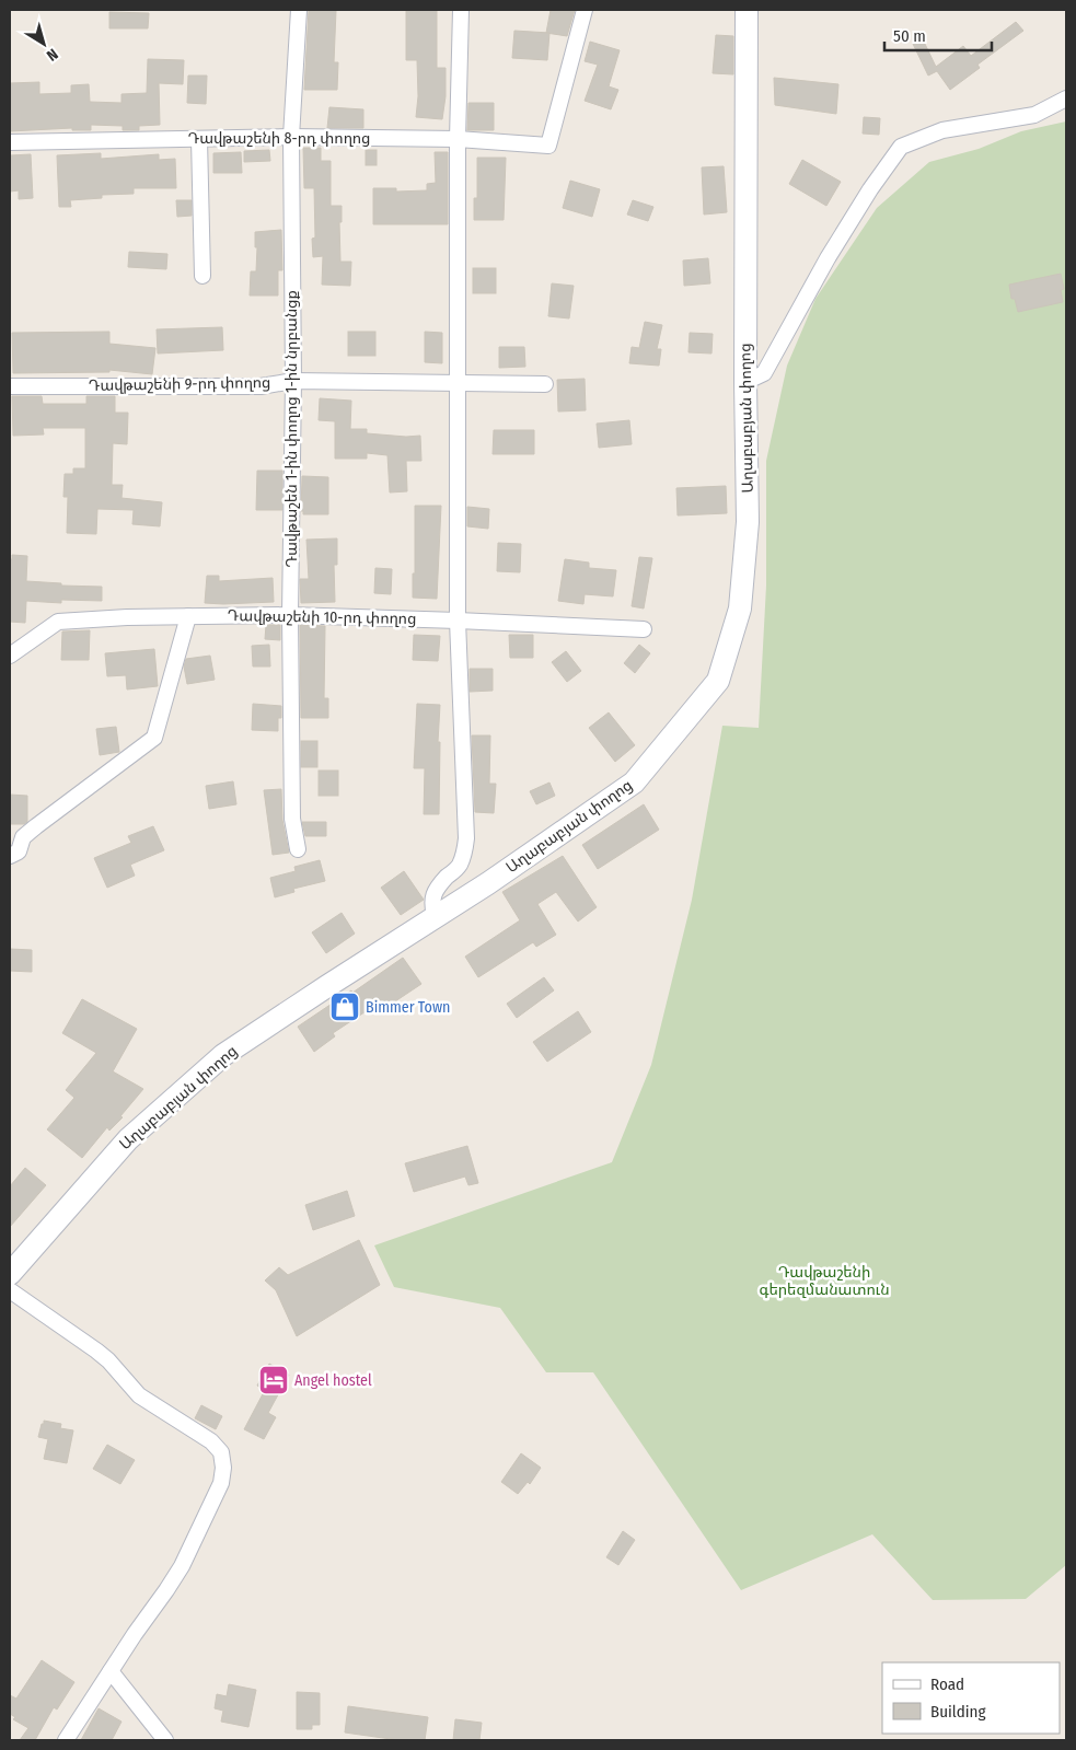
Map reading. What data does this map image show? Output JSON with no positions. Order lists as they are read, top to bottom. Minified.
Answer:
{"streets":{"street":["Դավթաշենի 8-րդ փողոց","Դավթաշենի 9-րդ փողոց","Աղաբաբյան փողոց","Դավթաշեն 1-ին փողոց 1-ին նրբանցք","Դավթաշենի 10-րդ փողոց"]},"crossings":[["Դավթաշենի 8-րդ փողոց","Դավթաշեն 1-ին փողոց 1-ին նրբանցք"],["Դավթաշենի 9-րդ փողոց","Դավթաշեն 1-ին փողոց 1-ին նրբանցք"],["Դավթաշեն 1-ին փողոց 1-ին նրբանցք","Դավթաշենի 10-րդ փողոց"]],"parks":["Դավթաշենի գերեզմանատուն"],"places":{"shop":["Bimmer Town"],"hotel":["Angel hostel"]},"legend":["Road","Building"],"scale_bar":"50 m","north":"bottom right"}
